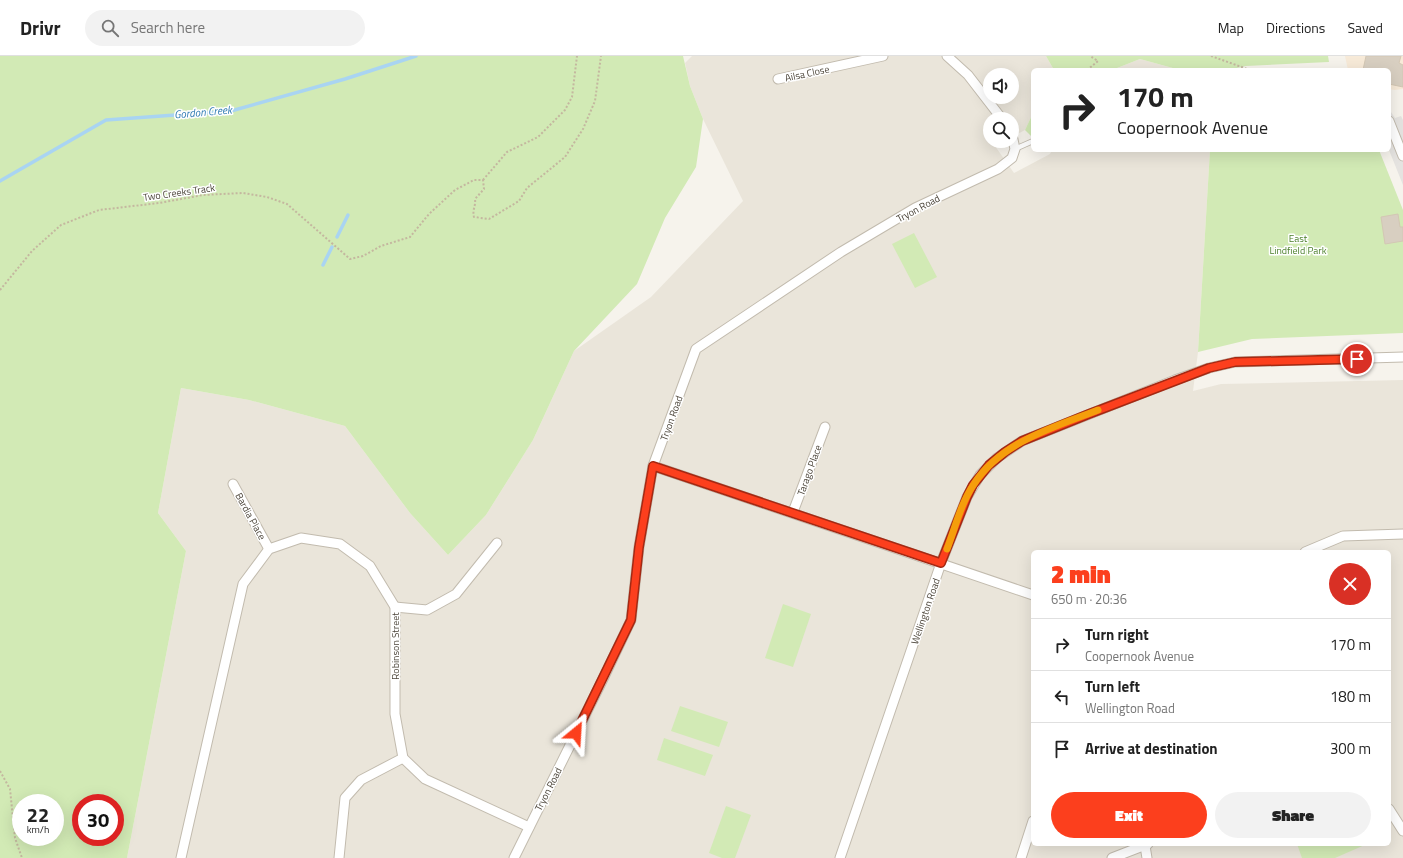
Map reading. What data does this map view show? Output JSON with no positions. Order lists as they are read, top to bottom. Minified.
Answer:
{"streets":{"street":["Ailsa Close","Tryon Road","Tarago Place","Bardia Place","Wellington Road","Robinson Street"],"path":["Two Creeks Track"]},"crossings":[["Bardia Place","Robinson Street"]],"water":["Gordon Creek"],"parks":["East Lindfield Park"],"page":{"header":"Drivr","search":"Search here","nav":["Map","Directions","Saved"],"turn":["170 m","Coopernook Avenue"],"heading":["2 min","650 m · 20:36"],"list":[{"name":"Turn right","note":"Coopernook Avenue","value":"170 m"},{"name":"Turn left","note":"Wellington Road","value":"180 m"},{"name":"Arrive at destination","value":"300 m"}],"buttons":["Exit","Share"],"speed":"22 km/h","limit":"30"}}
